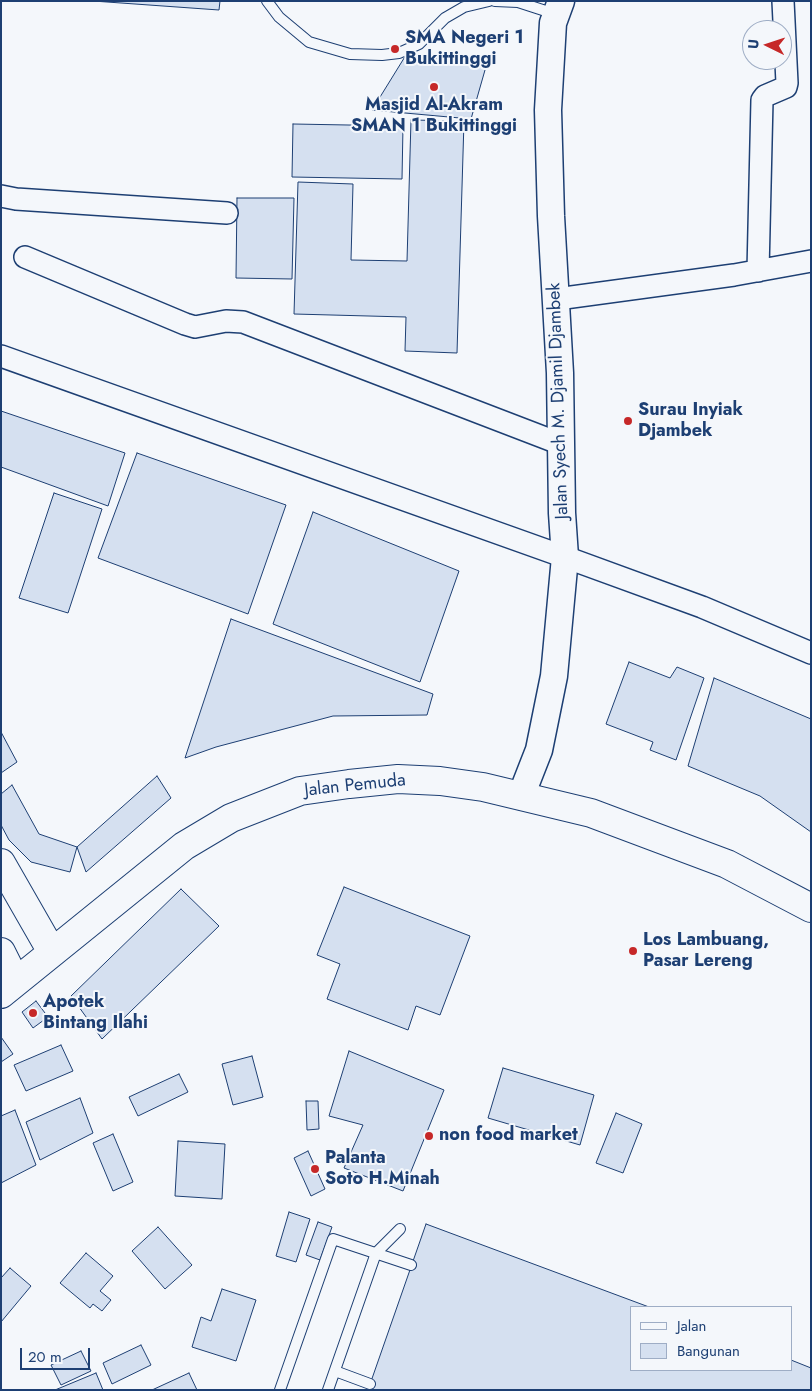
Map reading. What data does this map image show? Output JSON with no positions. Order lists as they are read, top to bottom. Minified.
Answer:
{"streets":{"main road":["Jalan Pemuda"],"street":["Jalan Syech M. Djamil Djambek"]},"crossings":[["Jalan Syech M. Djamil Djambek","Jalan Pemuda"]],"places":["SMA Negeri 1 Bukittinggi","Masjid Al-Akram SMAN 1 Bukittinggi","Surau Inyiak Djambek","Los Lambuang, Pasar Lereng","Apotek Bintang Ilahi","non food market","Palanta Soto H.Minah"],"legend":["Jalan","Bangunan"],"scale_bar":"20 m","north":"left"}
